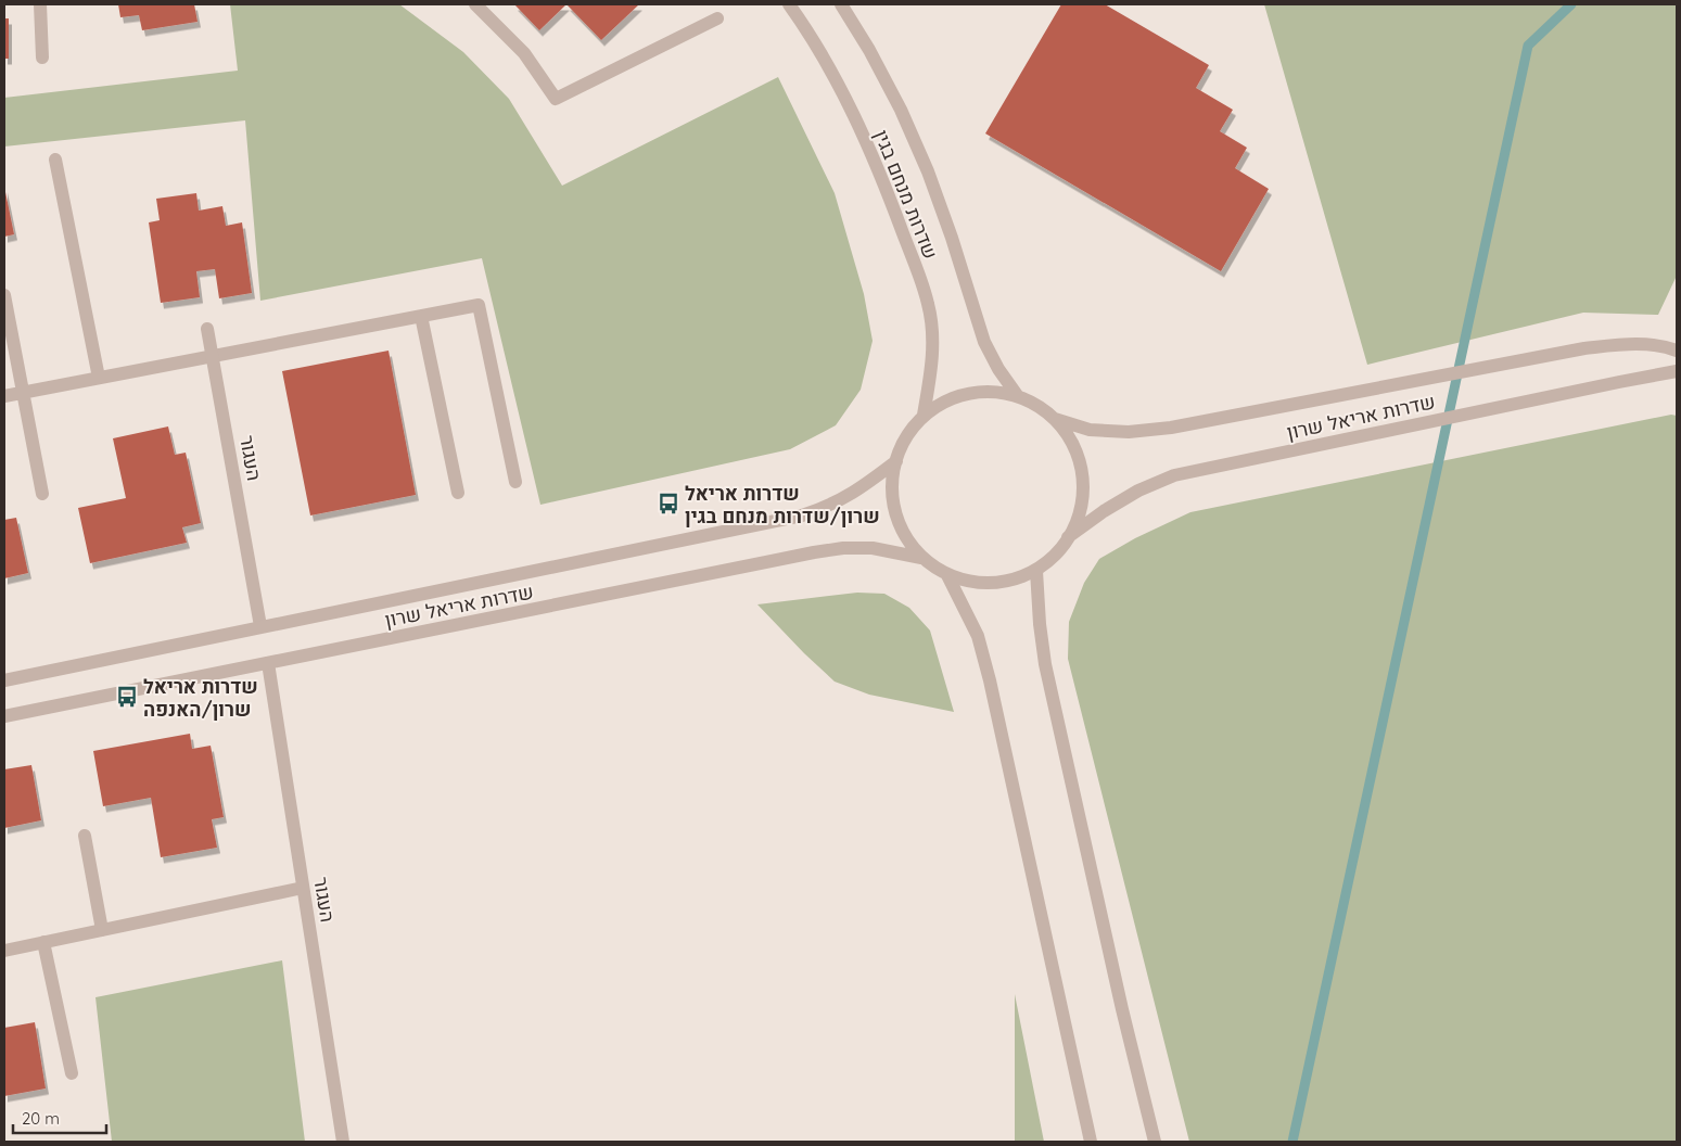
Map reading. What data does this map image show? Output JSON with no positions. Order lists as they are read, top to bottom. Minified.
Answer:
{"streets":{"street":["שדרות מנחם בגין","שדרות אריאל שרון","העגור"]},"crossings":[["שדרות מנחם בגין","שדרות אריאל שרון"],["שדרות אריאל שרון","העגור"]],"places":{"bus stop":["שדרות אריאל שרון/שדרות מנחם בגין","שדרות אריאל שרון/האנפה"]},"scale_bar":"20 m"}
